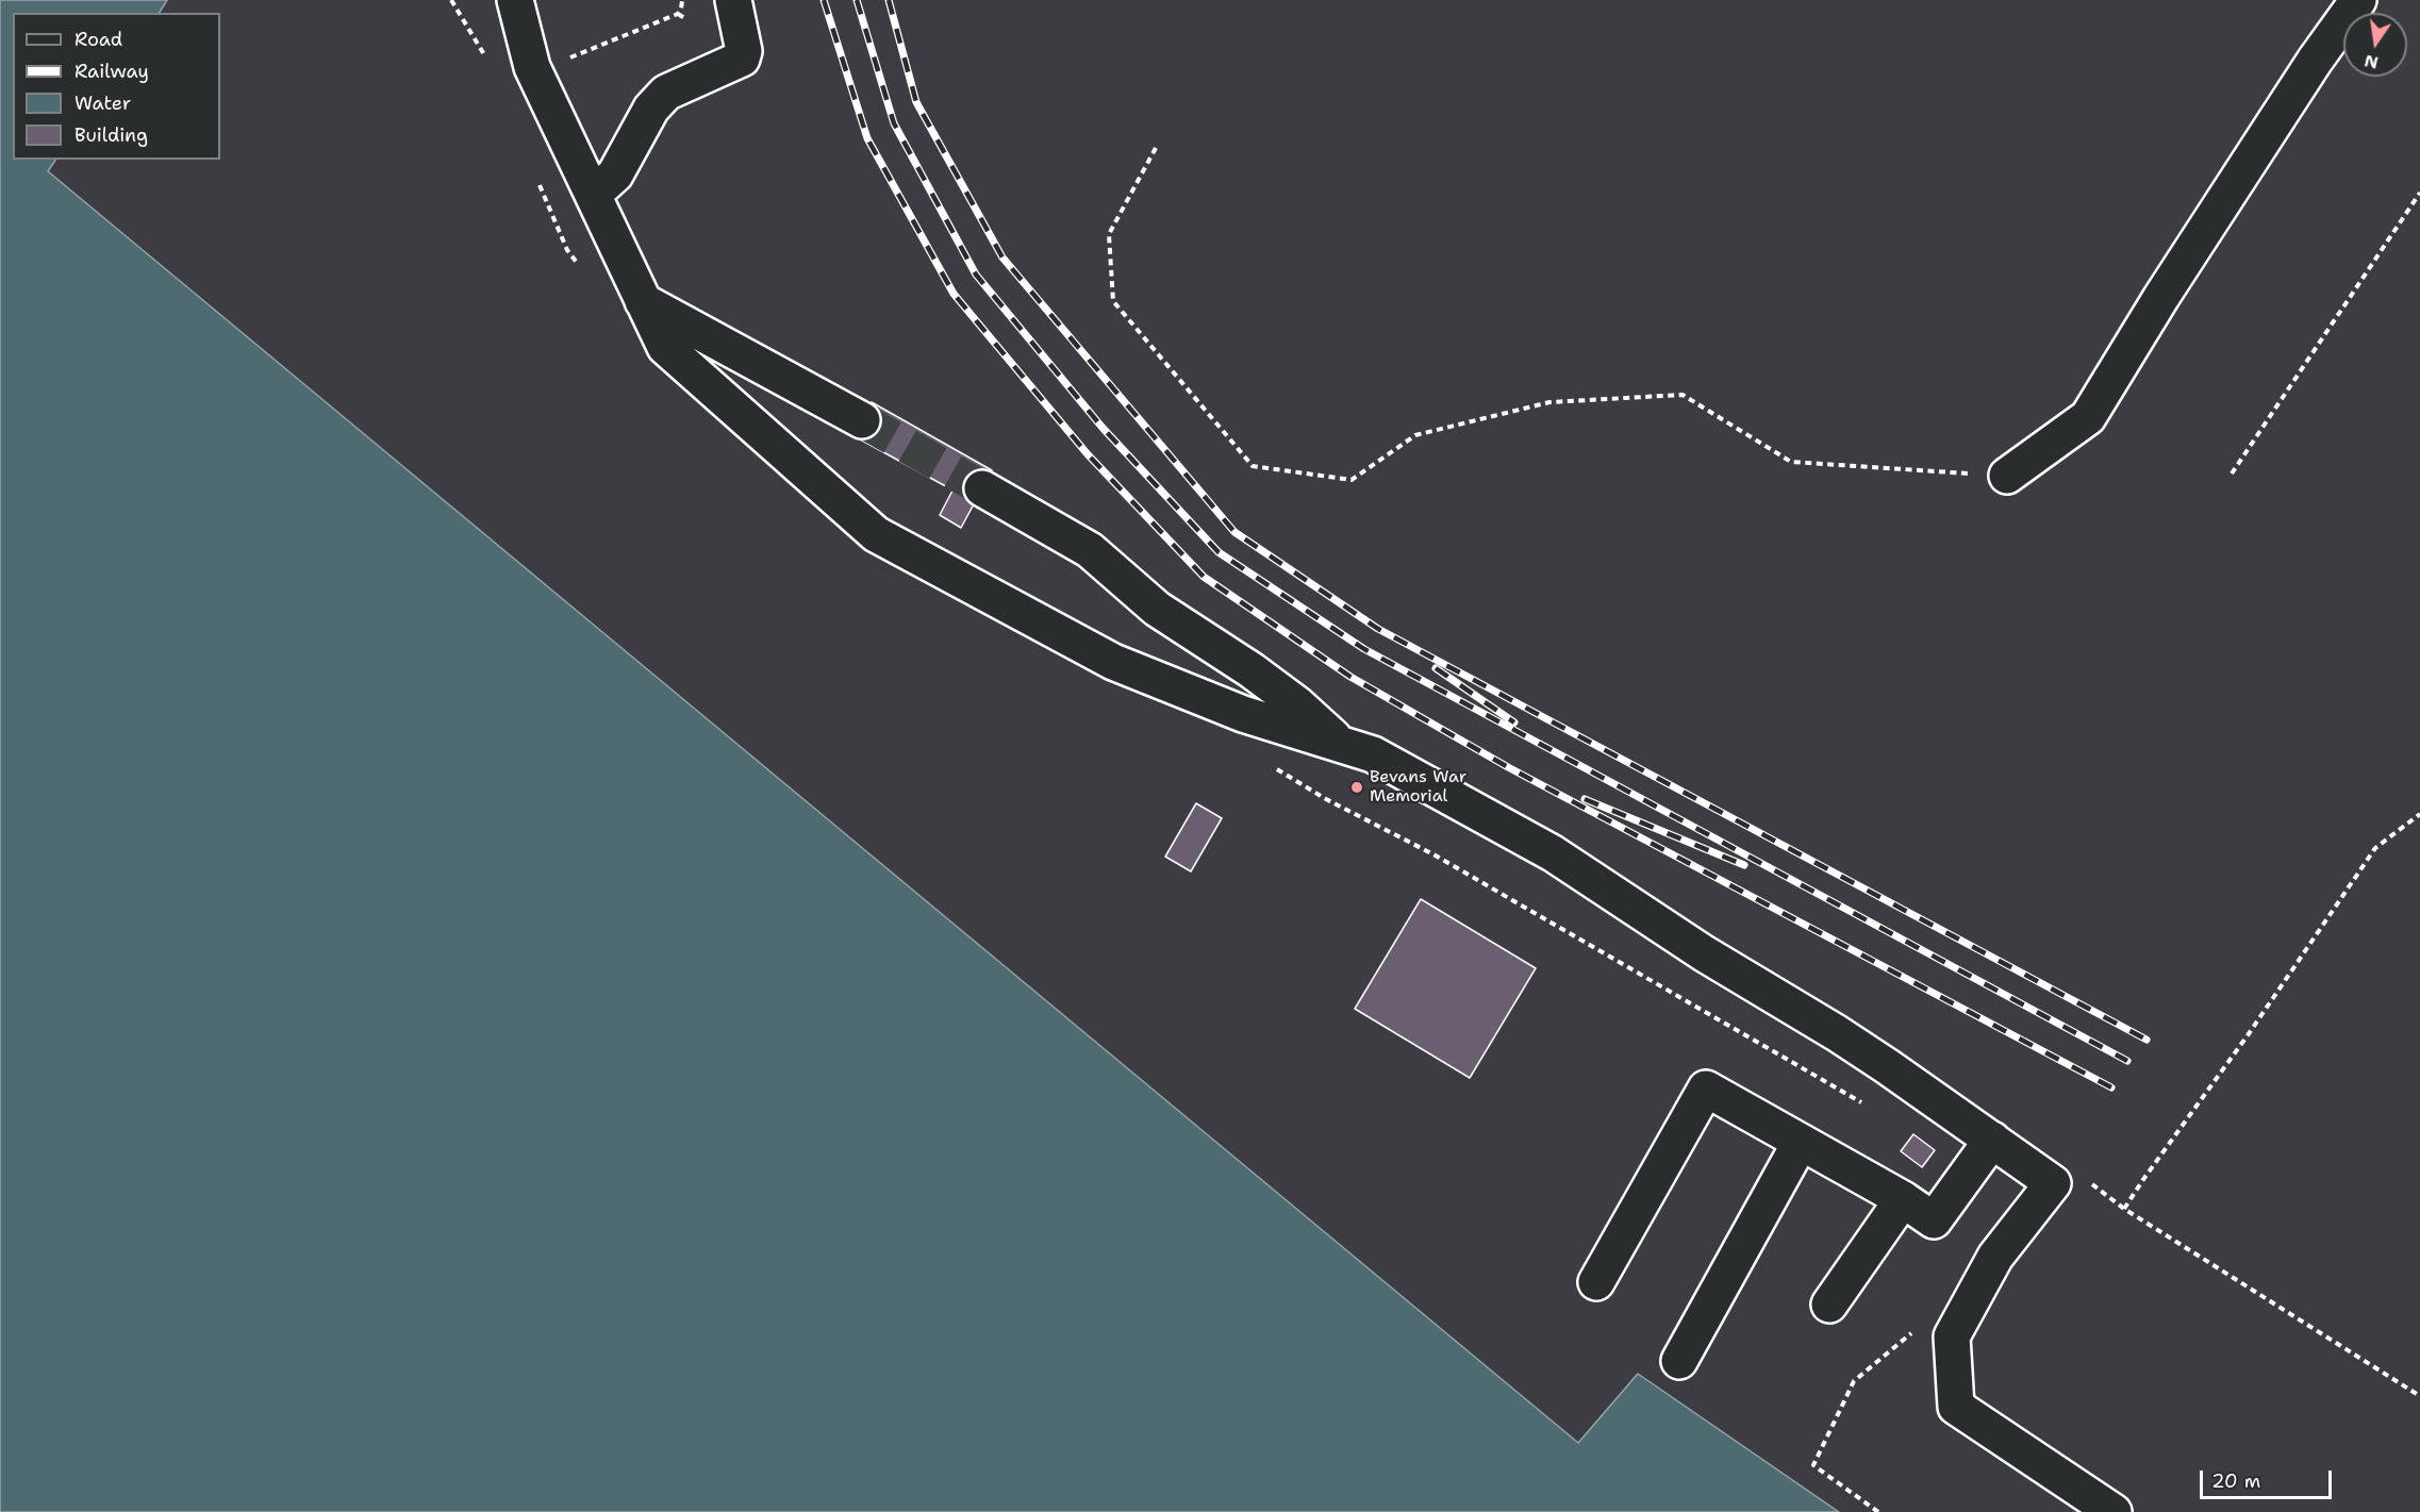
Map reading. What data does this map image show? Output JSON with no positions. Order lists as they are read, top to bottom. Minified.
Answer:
{"places":["Bevans War Memorial"],"legend":["Road","Railway","Water","Building"],"scale_bar":"20 m","north":"bottom"}
